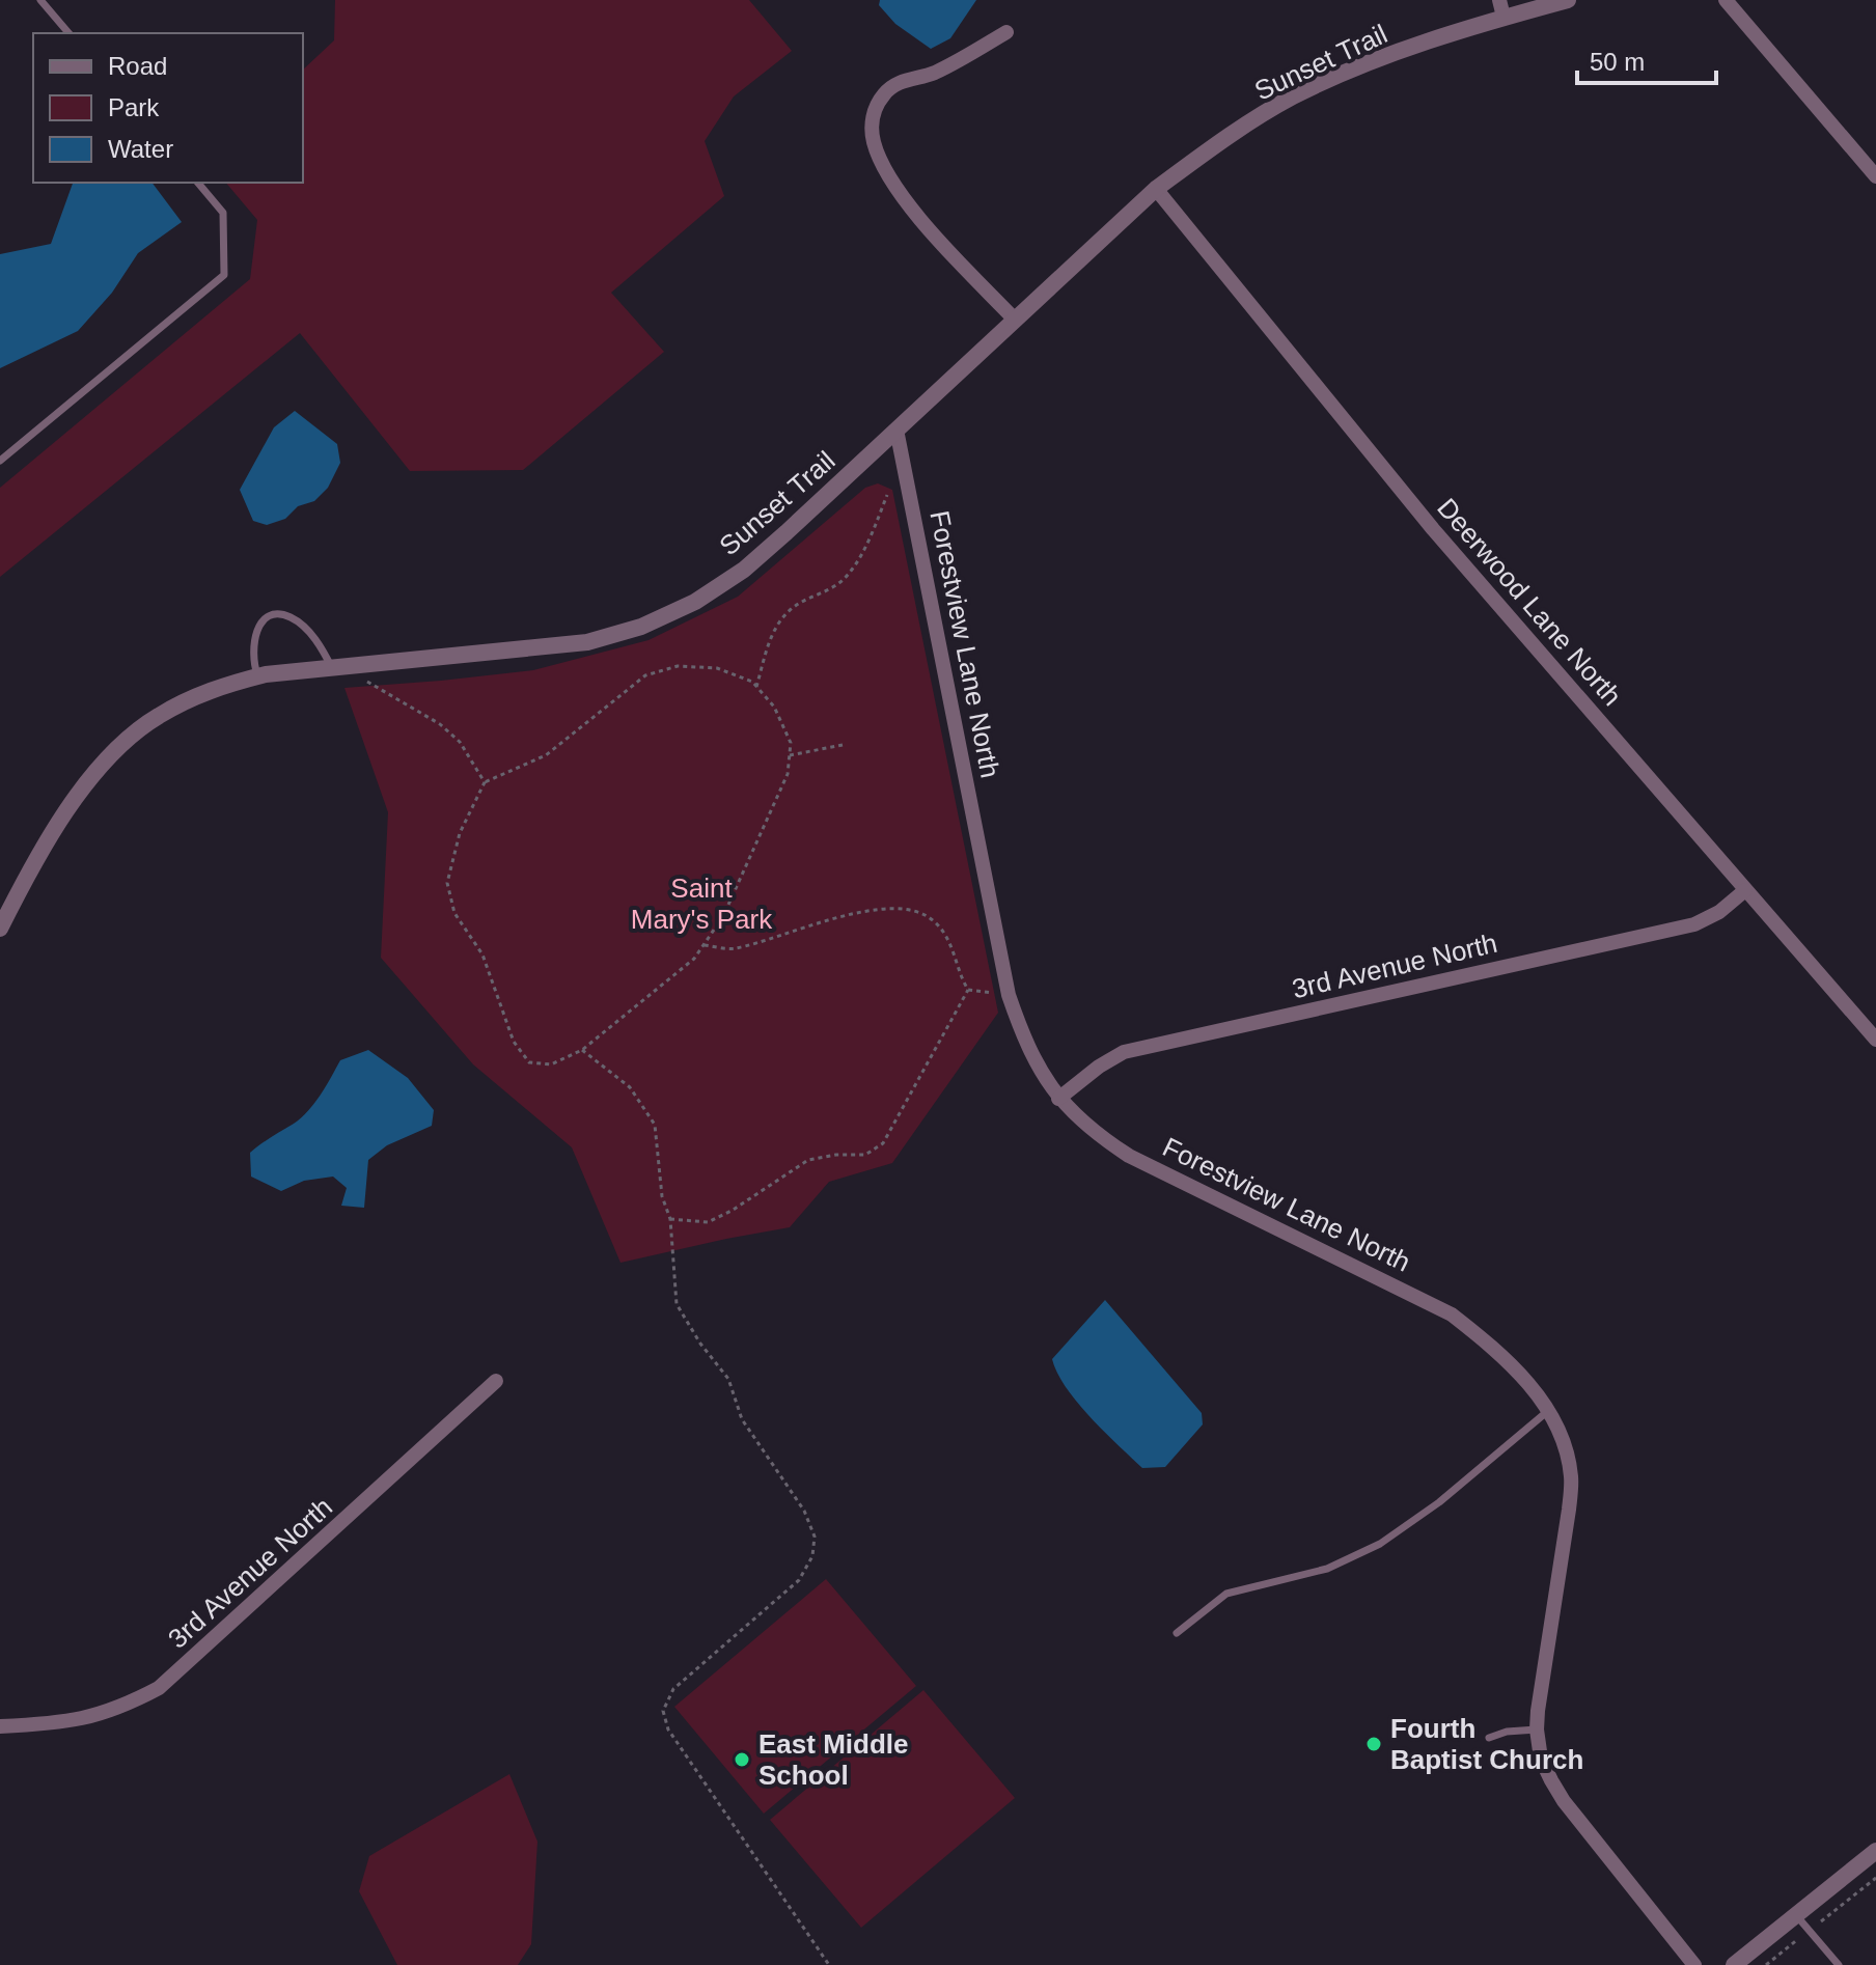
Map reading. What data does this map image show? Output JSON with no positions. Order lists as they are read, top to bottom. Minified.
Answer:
{"streets":{"street":["Sunset Trail","Deerwood Lane North","Forestview Lane North","3rd Avenue North"]},"crossings":[["Sunset Trail","Deerwood Lane North"],["Sunset Trail","Forestview Lane North"],["Deerwood Lane North","3rd Avenue North"],["Forestview Lane North","3rd Avenue North"]],"parks":["Saint Mary's Park"],"places":["Fourth Baptist Church","East Middle School"],"legend":["Road","Park","Water"],"scale_bar":"50 m"}
